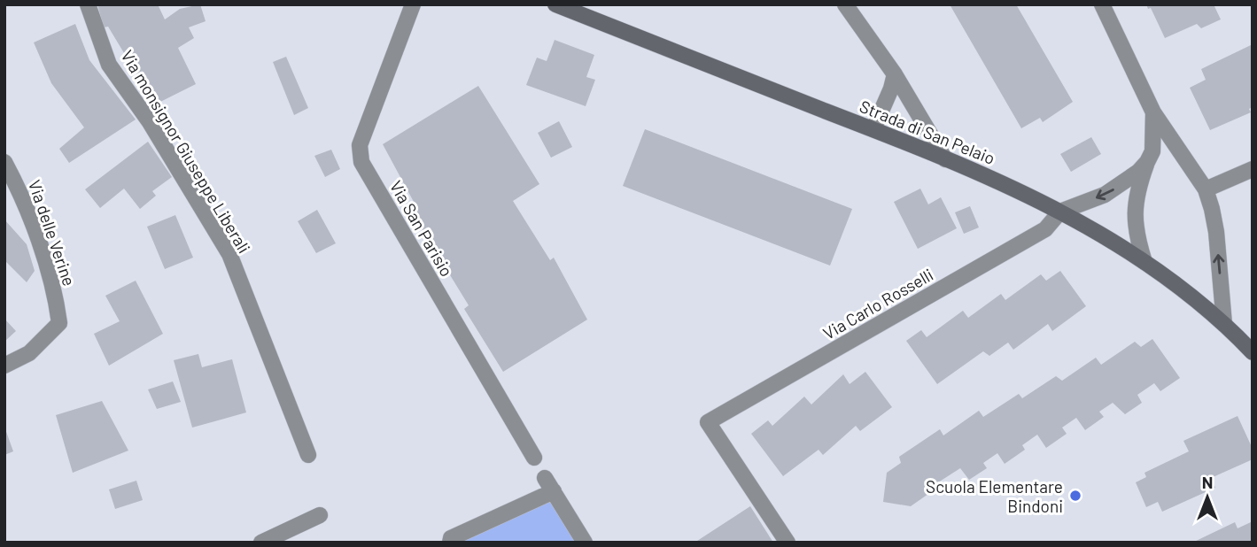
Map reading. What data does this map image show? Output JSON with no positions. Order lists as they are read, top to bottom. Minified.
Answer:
{"streets":{"main road":["Strada di San Pelaio"],"street":["Via monsignor Giuseppe Liberali","Via San Parisio","Via delle Verine","Via Carlo Rosselli"]},"crossings":[["Strada di San Pelaio","Via Carlo Rosselli"]],"places":["Scuola Elementare Bindoni"],"north":"top"}
